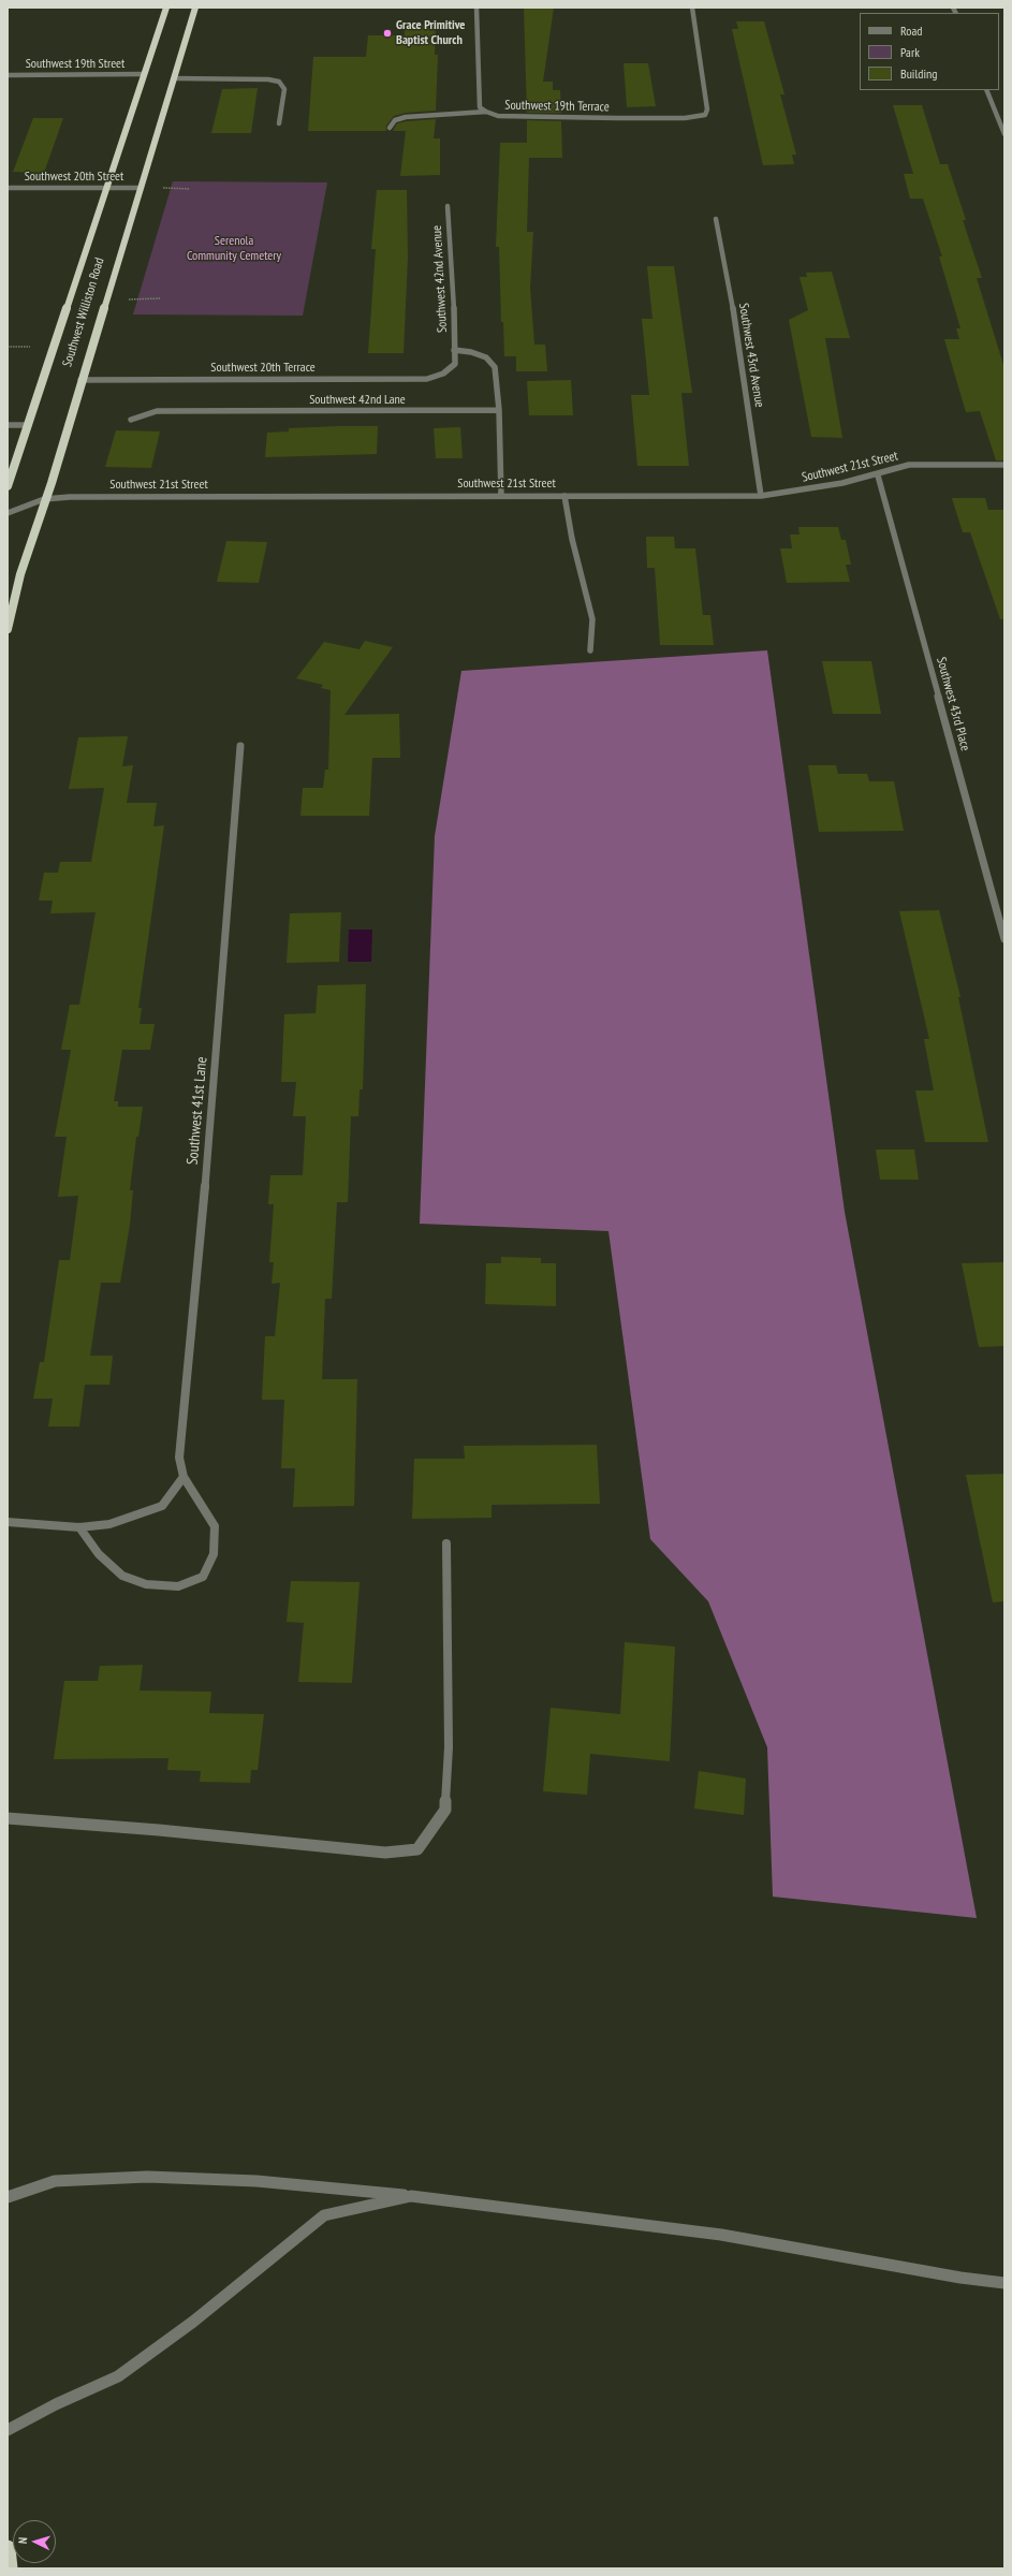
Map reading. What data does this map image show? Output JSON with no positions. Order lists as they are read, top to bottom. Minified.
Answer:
{"streets":{"highway":["Southwest Williston Road"],"street":["Southwest 19th Street","Southwest 19th Terrace","Southwest 20th Street","Southwest 42nd Avenue","Southwest 43rd Avenue","Southwest 20th Terrace","Southwest 42nd Lane","Southwest 21st Street","Southwest 43rd Place","Southwest 41st Lane"]},"crossings":[["Southwest 19th Street","Southwest Williston Road"],["Southwest 20th Street","Southwest Williston Road"],["Southwest 42nd Avenue","Southwest 20th Terrace"],["Southwest 42nd Avenue","Southwest 42nd Lane"],["Southwest Williston Road","Southwest 20th Terrace"],["Southwest Williston Road","Southwest 21st Street"],["Southwest 43rd Avenue","Southwest 21st Street"],["Southwest 21st Street","Southwest 43rd Place"]],"parks":["Serenola Community Cemetery"],"places":["Grace Primitive Baptist Church"],"legend":["Road","Park","Building"],"north":"left"}
